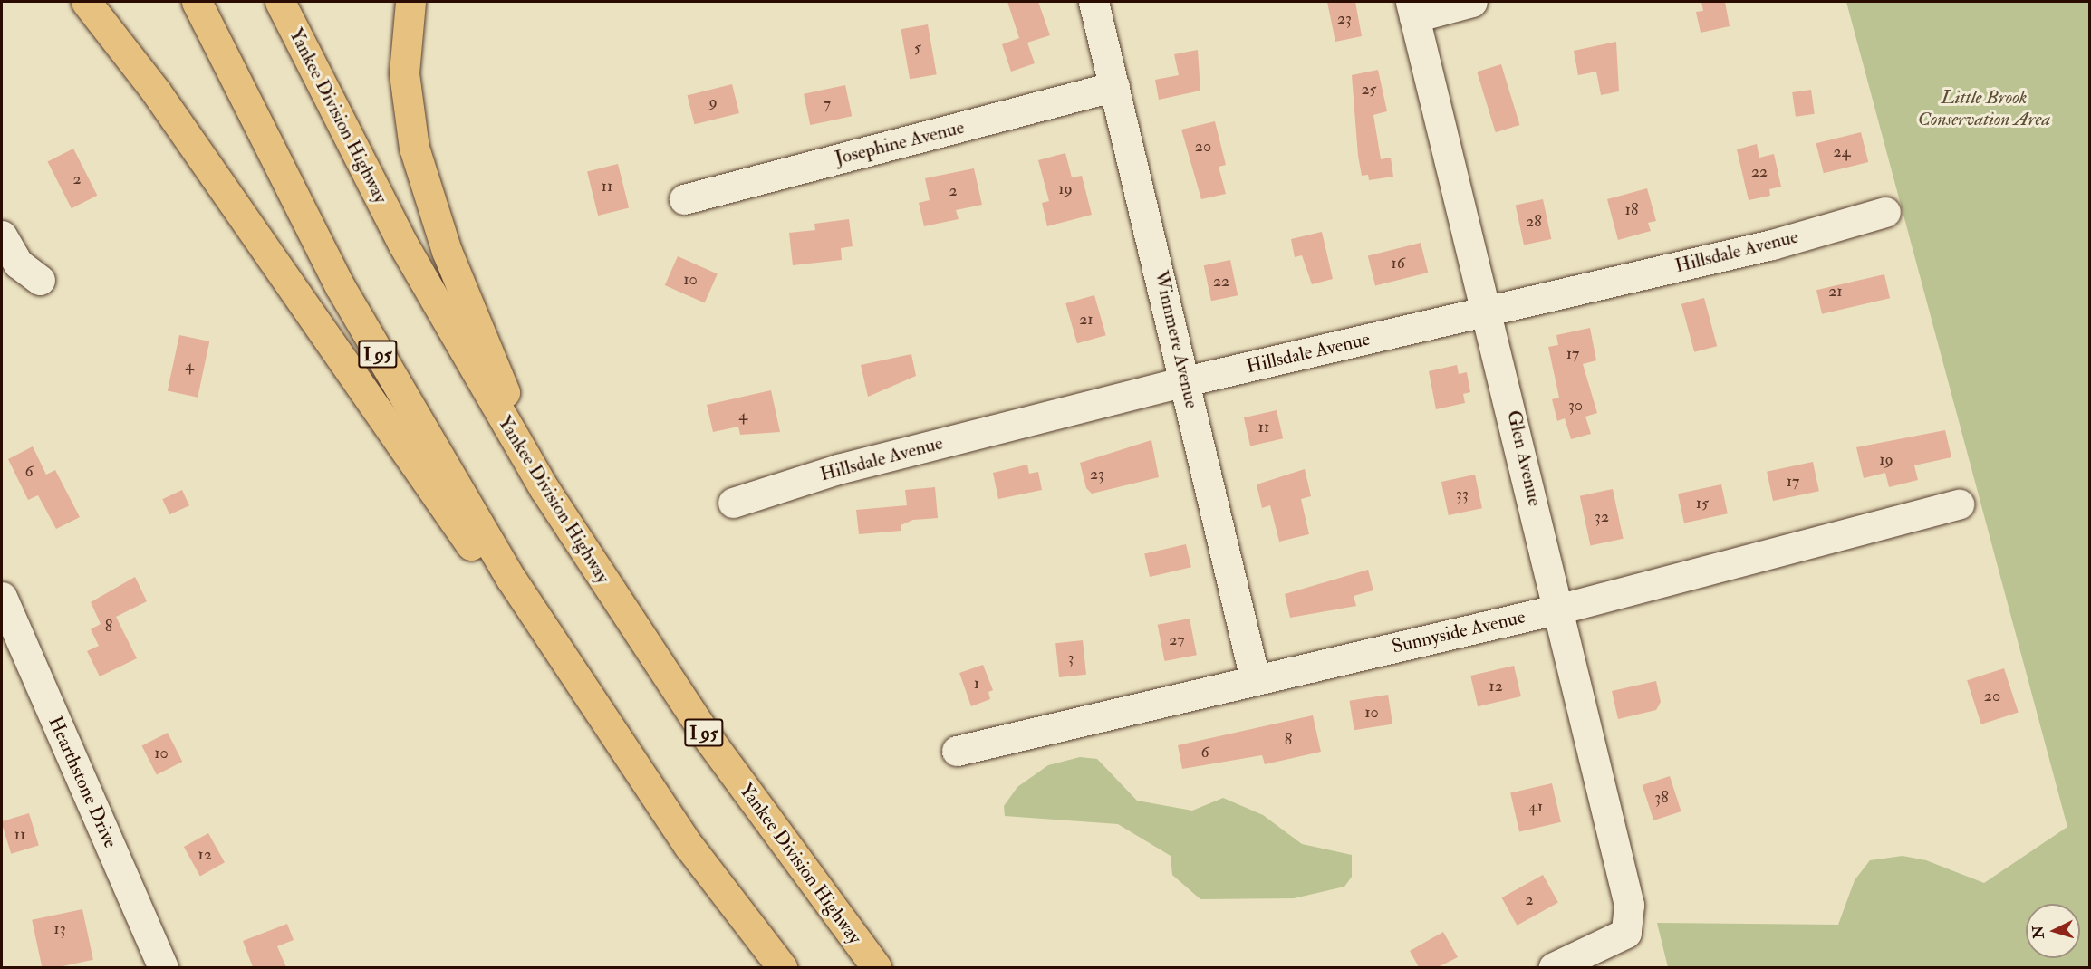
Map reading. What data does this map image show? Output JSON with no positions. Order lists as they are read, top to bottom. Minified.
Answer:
{"streets":{"highway":["Yankee Division Highway","I 95"],"street":["Josephine Avenue","Hillsdale Avenue","Winnmere Avenue","Glen Avenue","Sunnyside Avenue","Hearthstone Drive"]},"crossings":[["Josephine Avenue","Winnmere Avenue"],["Hillsdale Avenue","Winnmere Avenue"],["Hillsdale Avenue","Glen Avenue"],["Winnmere Avenue","Sunnyside Avenue"],["Glen Avenue","Sunnyside Avenue"]],"parks":["Little Brook Conservation Area"],"house_numbers":["23","5","25","9","7","20","24","22","2","11","19","2","18","28","16","10","22","21","21","17","4","30","4","11","19","6","23","17","33","15","32","8","27","3","1","12","20","10","8","6","10","38","41","11","12","2","13"],"north":"left"}
